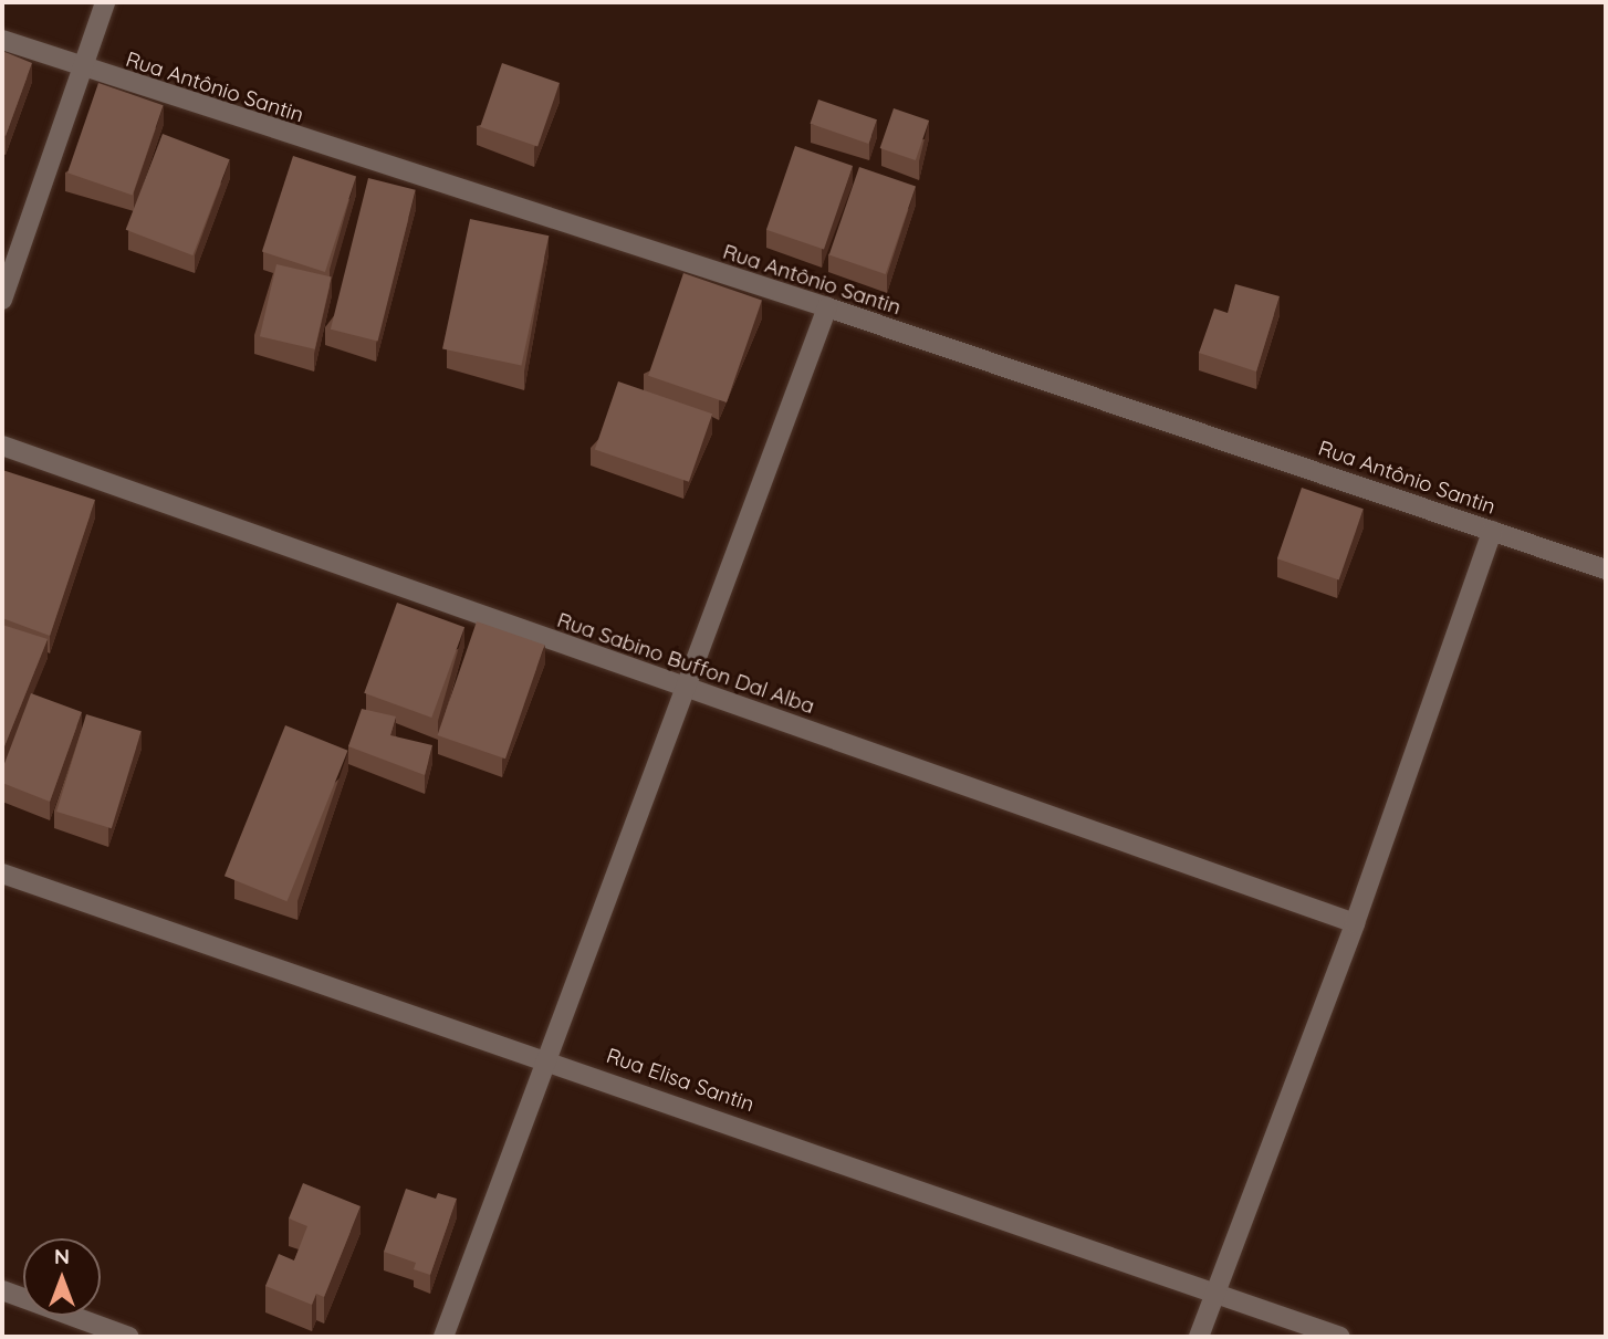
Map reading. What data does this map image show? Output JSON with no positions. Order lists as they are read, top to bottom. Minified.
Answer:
{"streets":{"street":["Rua Antônio Santin","Rua Sabino Buffon Dal Alba","Rua Elisa Santin"]},"north":"top"}
